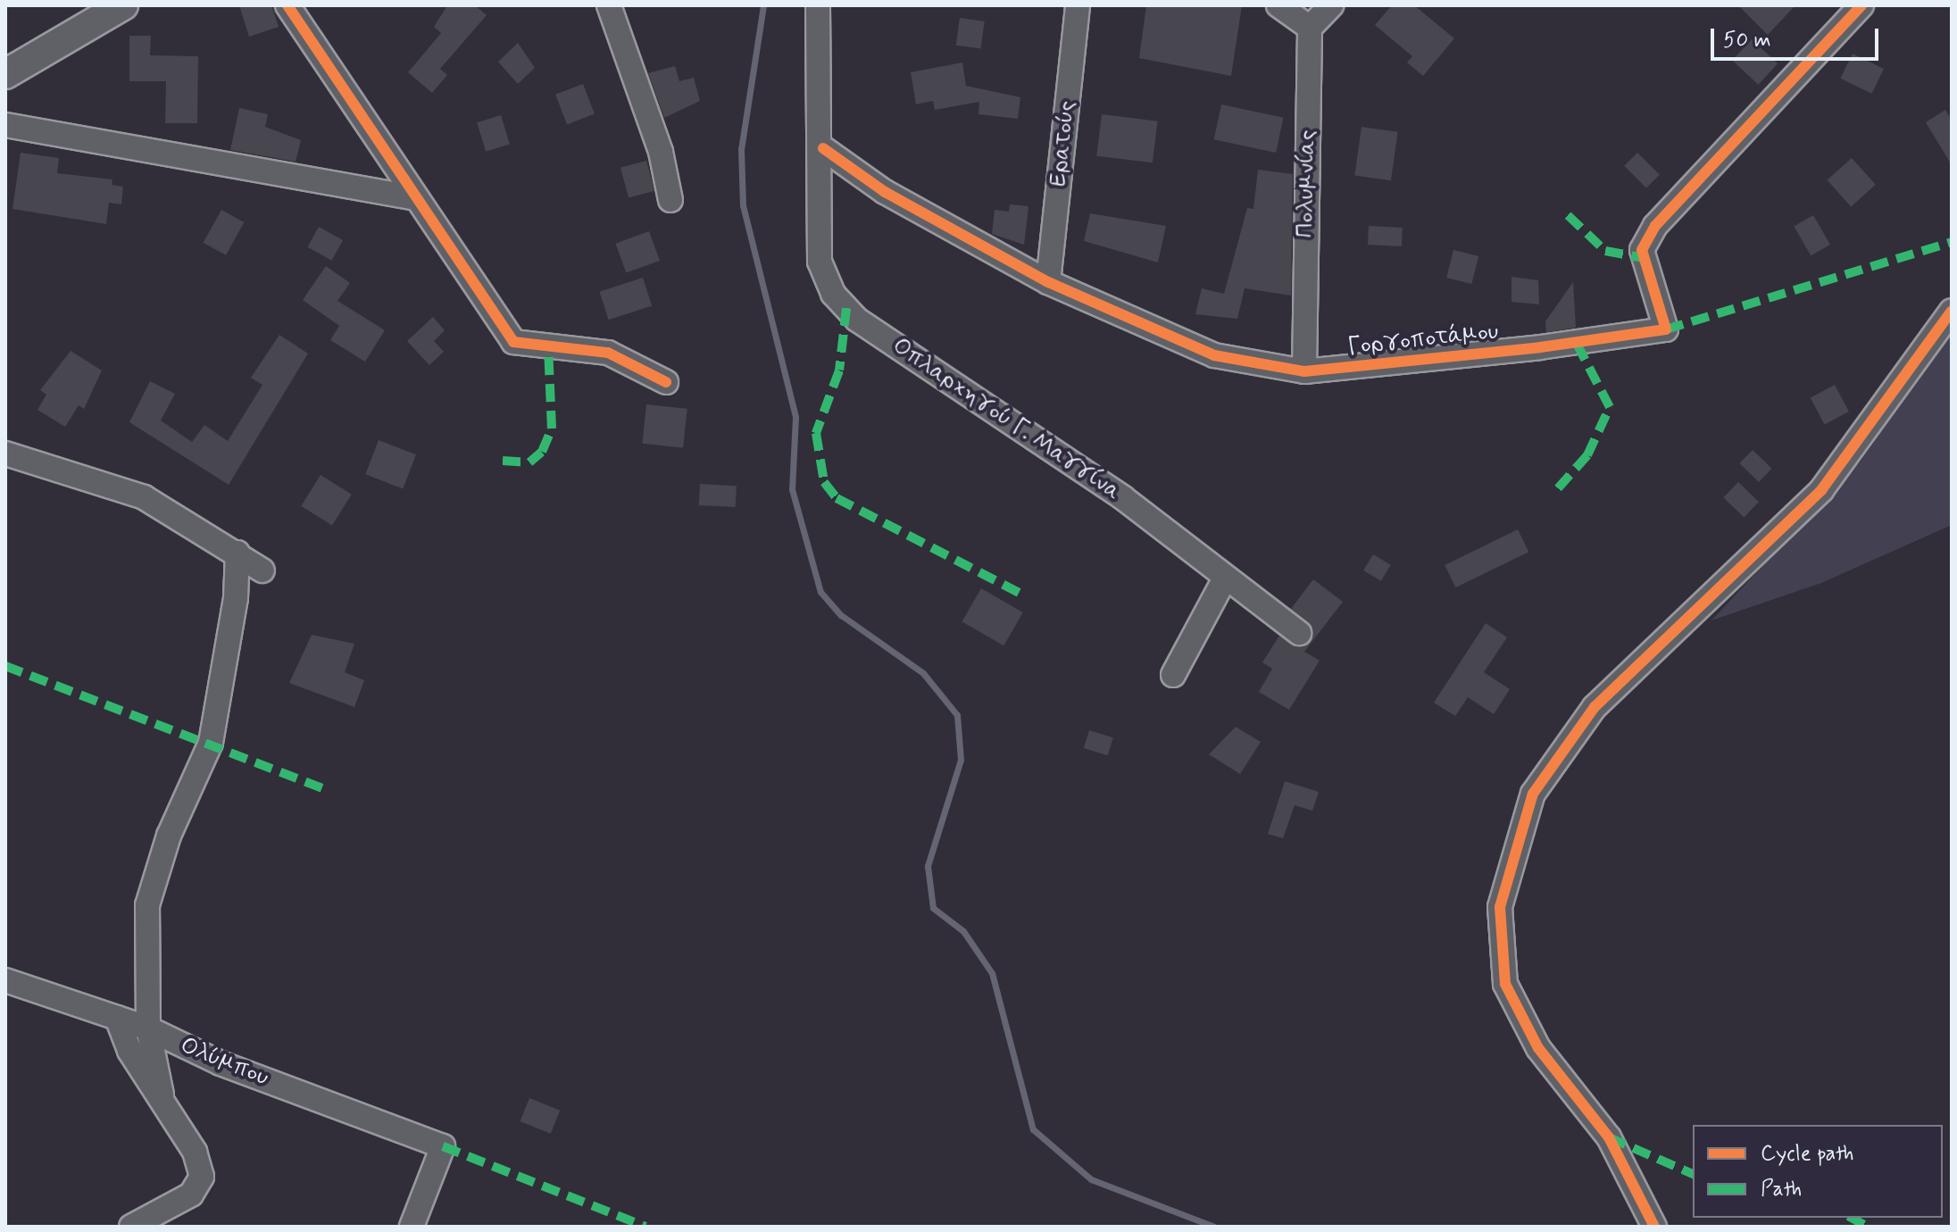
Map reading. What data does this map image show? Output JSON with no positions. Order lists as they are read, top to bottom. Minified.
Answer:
{"streets":{"street":["Ερατούς","Πολυμνίας","Γοργοποτάμου","Οπλαρχηγού Γ. Μαγγίνα","Ολύμπου"]},"crossings":[["Ερατούς","Γοργοποτάμου"],["Πολυμνίας","Γοργοποτάμου"],["Γοργοποτάμου","Οπλαρχηγού Γ. Μαγγίνα"]],"legend":["Cycle path","Path"],"scale_bar":"50 m"}
